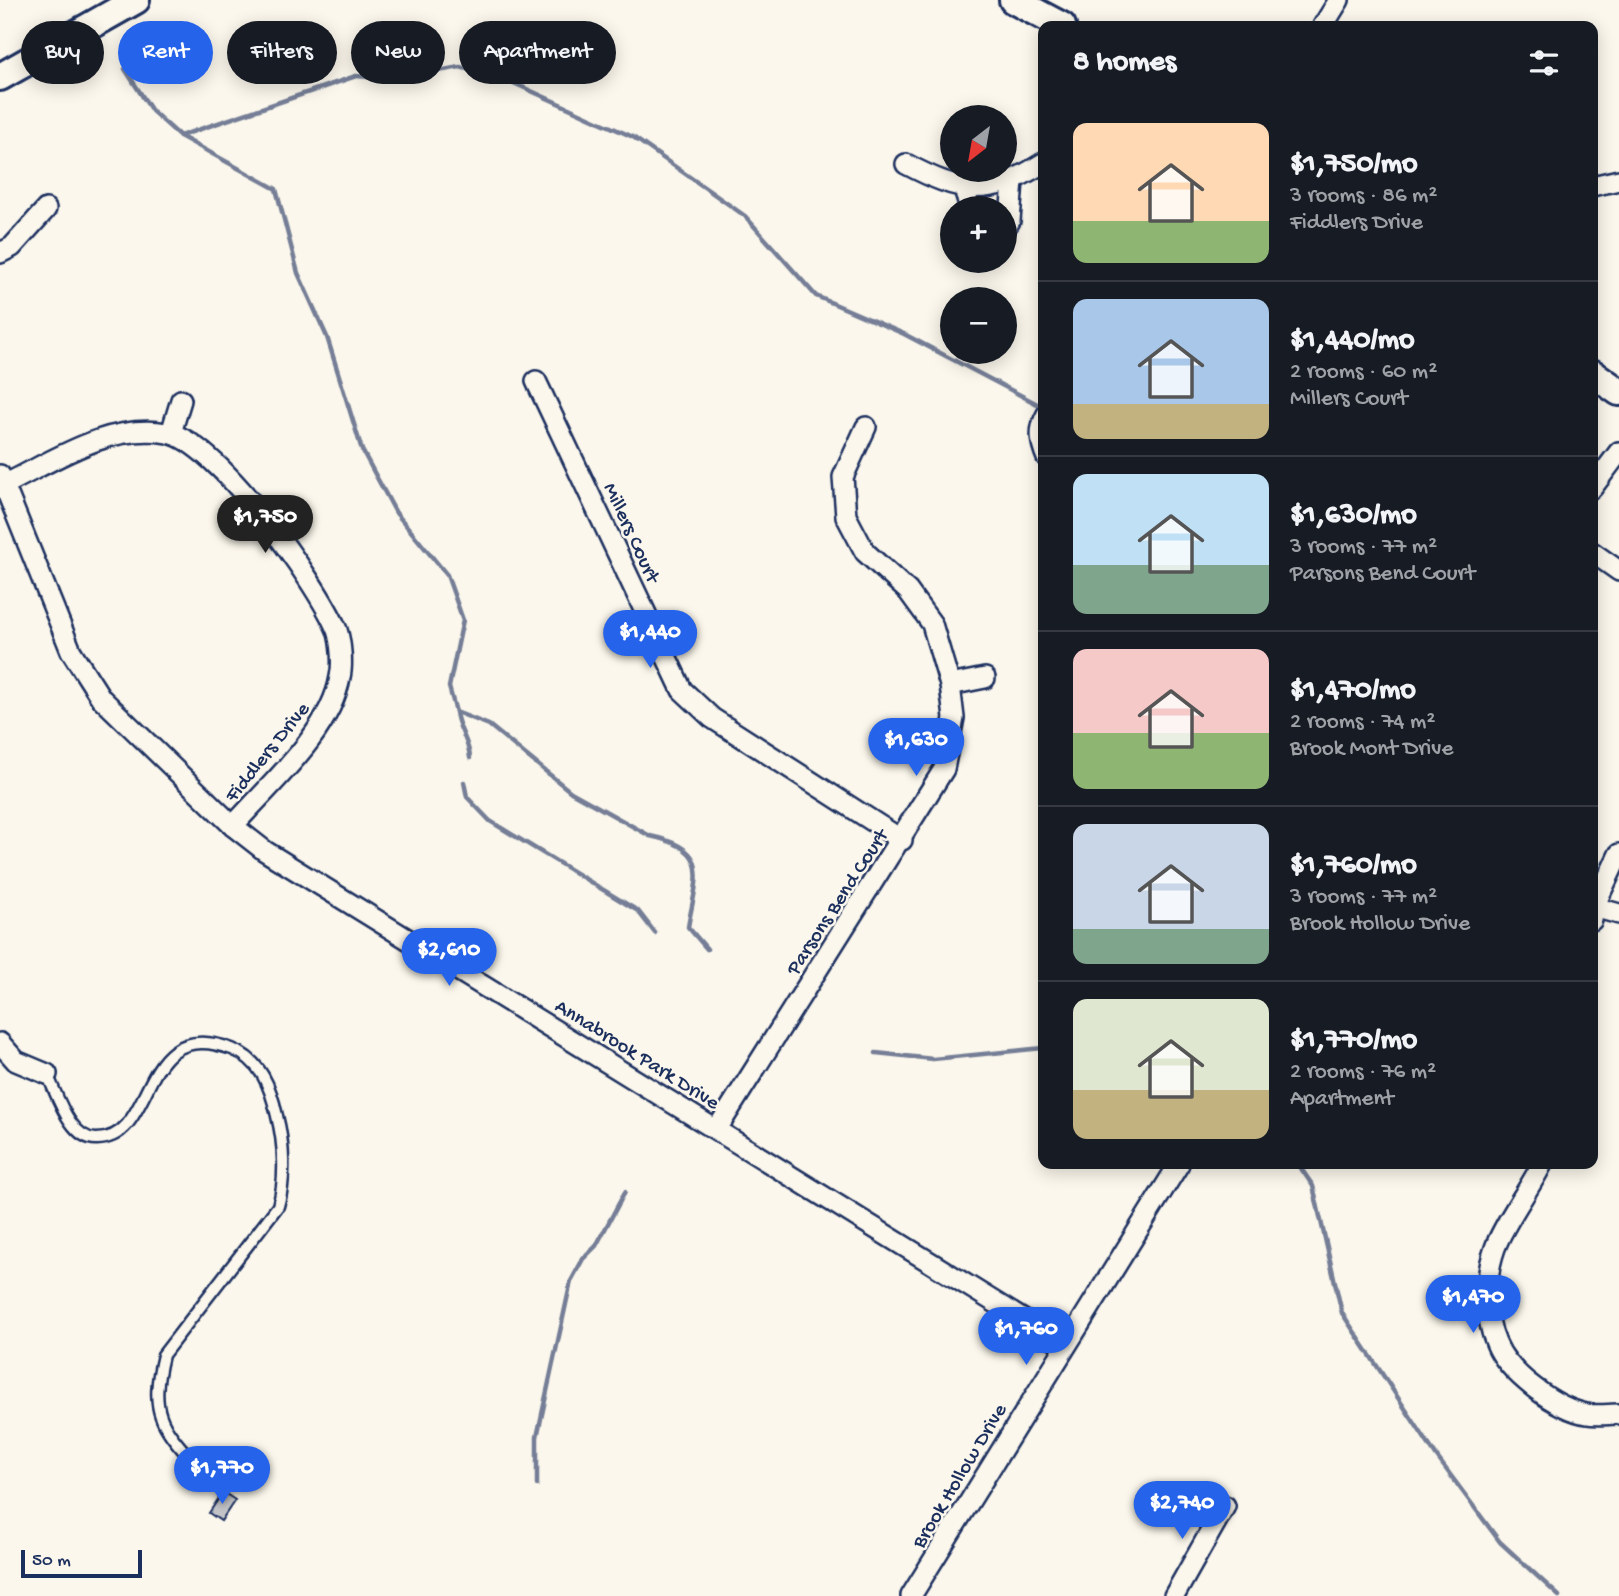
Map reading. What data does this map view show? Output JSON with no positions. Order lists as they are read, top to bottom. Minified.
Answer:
{"streets":{"street":["Millers Court","Fiddlers Drive","Parsons Bend Court","Annabrook Park Drive","Brook Hollow Drive"]},"crossings":[["Millers Court","Parsons Bend Court"],["Fiddlers Drive","Annabrook Park Drive"],["Parsons Bend Court","Annabrook Park Drive"],["Annabrook Park Drive","Brook Hollow Drive"]],"scale_bar":"50 m","north":"bottom left","page":{"chip":["Buy","Rent","Filters","New","Apartment"],"heading":"8 homes","map_buttons":["+","−"],"list":[{"name":"$1,750/mo","note":"3 rooms · 86 m² · Fiddlers Drive"},{"name":"$1,440/mo","note":"2 rooms · 60 m² · Millers Court"},{"name":"$1,630/mo","note":"3 rooms · 77 m² · Parsons Bend Court"},{"name":"$1,470/mo","note":"2 rooms · 74 m² · Brook Mont Drive"},{"name":"$1,760/mo","note":"3 rooms · 77 m² · Brook Hollow Drive"},{"name":"$1,770/mo","note":"2 rooms · 76 m² · Apartment"}],"price":["$1,750","$1,440","$1,630","$2,610","$1,470","$1,760","$1,770","$2,740"],"scale":"50 m"}}
